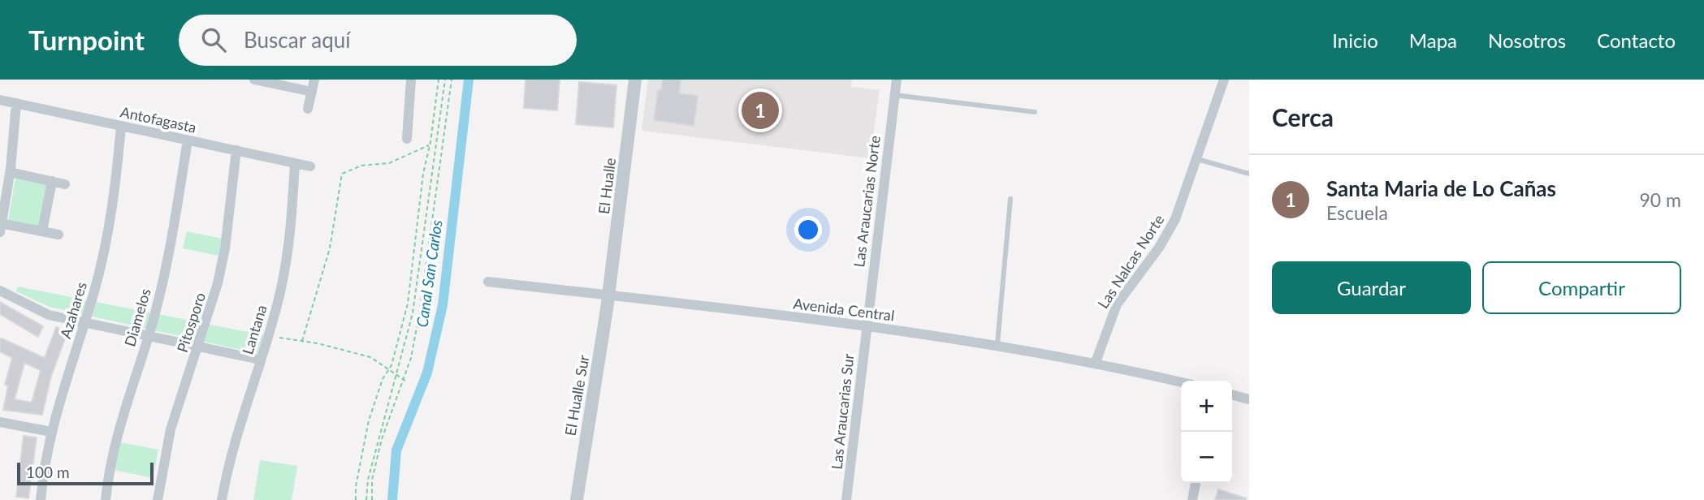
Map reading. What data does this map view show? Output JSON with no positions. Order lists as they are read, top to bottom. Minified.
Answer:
{"streets":{"street":["Antofagasta","El Hualle","Las Araucarias Norte","Las Nalcas Norte","Avenida Central","Azahares","Diamelos","Pitosporo","Lantana","El Hualle Sur","Las Araucarias Sur"]},"crossings":[["Antofagasta","Azahares"],["Antofagasta","Diamelos"],["Antofagasta","Pitosporo"],["Antofagasta","Lantana"],["El Hualle","Avenida Central"],["El Hualle","El Hualle Sur"],["Las Araucarias Norte","Avenida Central"],["Las Araucarias Norte","Las Araucarias Sur"],["Las Nalcas Norte","Avenida Central"],["Avenida Central","El Hualle Sur"],["Avenida Central","Las Araucarias Sur"]],"water":["Canal San Carlos"],"scale_bar":"100 m","page":{"header":"Turnpoint","search":"Buscar aquí","nav":["Inicio","Mapa","Nosotros","Contacto"],"heading":"Cerca","pins":"1","list":[{"mark":"1","name":"Santa Maria de Lo Cañas","note":"Escuela","value":"90 m"}],"buttons":["Guardar","Compartir"],"map_buttons":["+","−"],"scale":"100 m"}}
